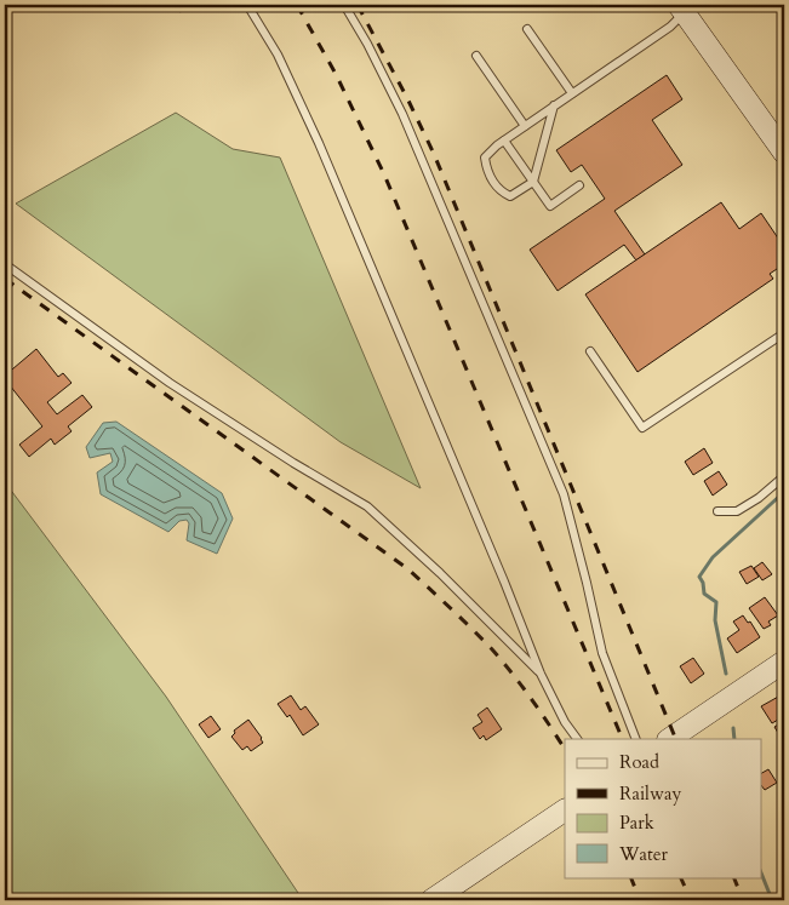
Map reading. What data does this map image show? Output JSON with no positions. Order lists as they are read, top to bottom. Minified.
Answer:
{"legend":["Road","Railway","Park","Water"]}
